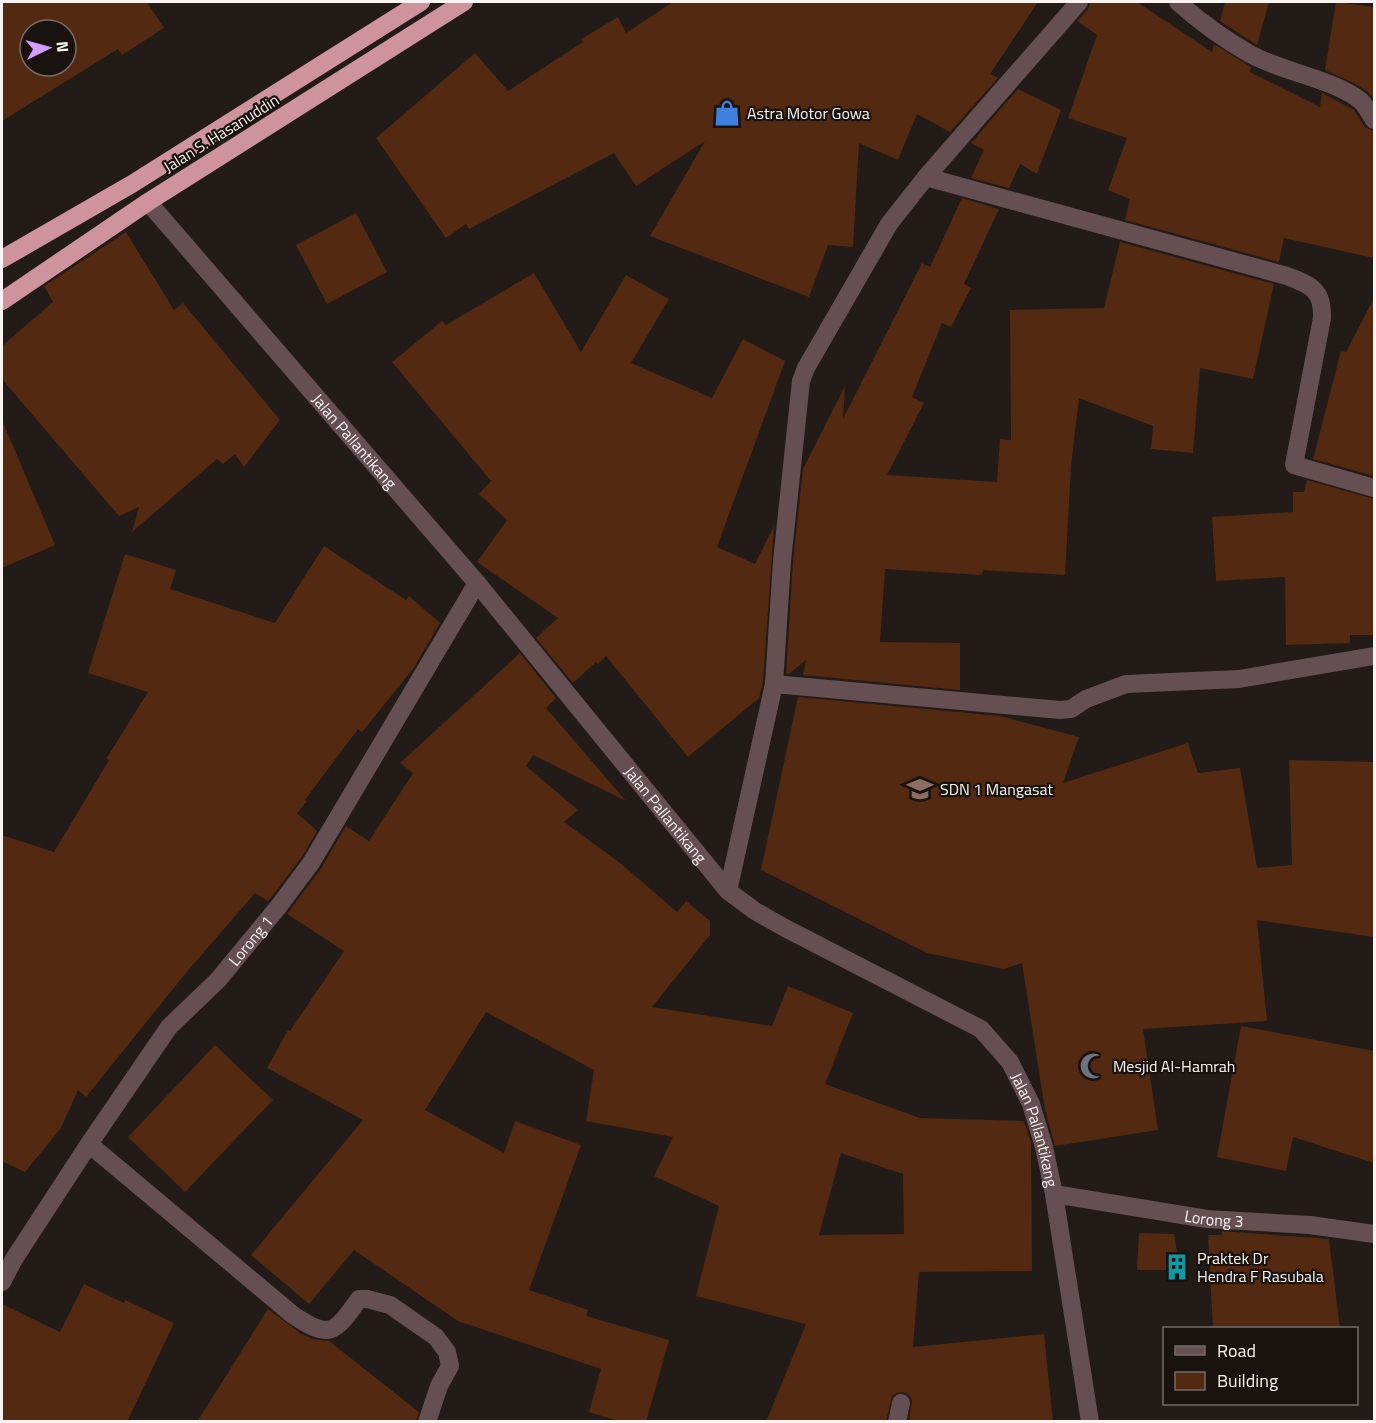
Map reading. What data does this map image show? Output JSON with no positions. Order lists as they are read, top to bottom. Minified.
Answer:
{"streets":{"highway":["Jalan S. Hasanuddin"],"street":["Jalan Pallantikang","Lorong 1","Lorong 3"]},"crossings":[["Jalan S. Hasanuddin","Jalan Pallantikang"],["Jalan Pallantikang","Lorong 1"],["Jalan Pallantikang","Lorong 3"]],"places":{"shop":["Astra Motor Gowa"],"school or university":["SDN 1 Mangasat"],"mosque":["Mesjid Al-Hamrah"],"building":["Praktek Dr Hendra F Rasubala"]},"legend":["Road","Building"],"north":"right"}
